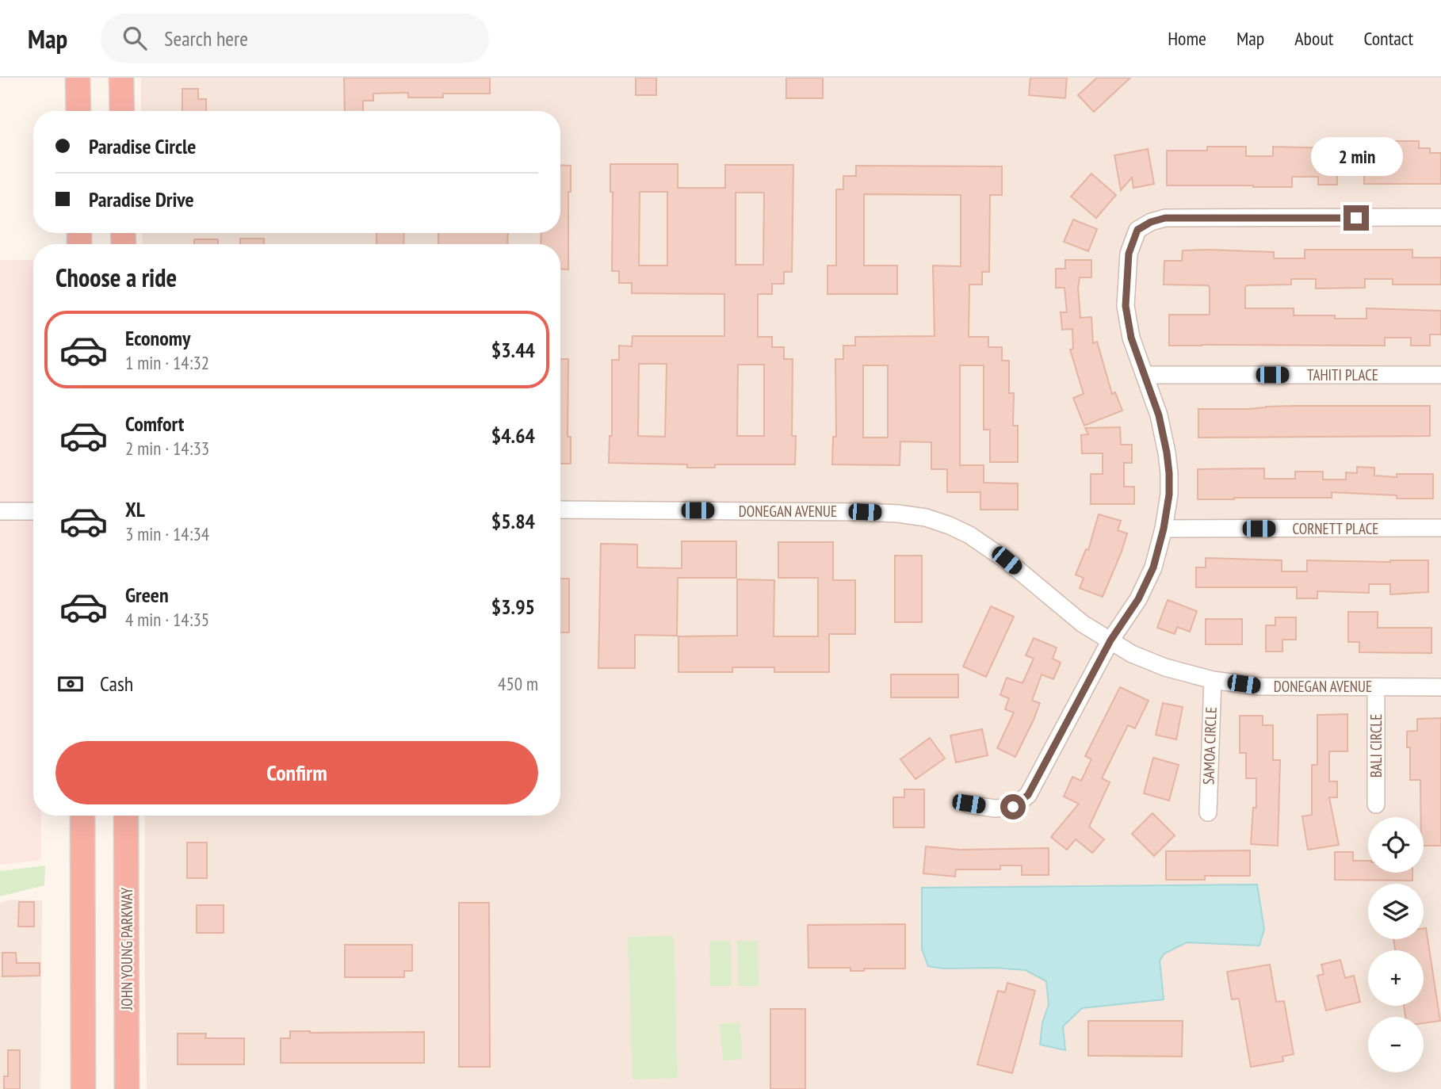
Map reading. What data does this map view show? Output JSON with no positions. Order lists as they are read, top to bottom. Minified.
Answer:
{"streets":{"highway":["JOHN YOUNG PARKWAY"],"street":["TAHITI PLACE","DONEGAN AVENUE","CORNETT PLACE","SAMOA CIRCLE","BALI CIRCLE"]},"crossings":[["DONEGAN AVENUE","SAMOA CIRCLE"],["DONEGAN AVENUE","BALI CIRCLE"]],"page":{"header":"Map","search":"Search here","nav":["Home","Map","About","Contact"],"banner":["Paradise Circle","Paradise Drive"],"bubble":"2 min","heading":"Choose a ride","list":[{"name":"Economy","note":"1 min · 14:32","value":"$3.44"},{"name":"Comfort","note":"2 min · 14:33","value":"$4.64"},{"name":"XL","note":"3 min · 14:34","value":"$5.84"},{"name":"Green","note":"4 min · 14:35","value":"$3.95"}],"pay":["Cash","450 m"],"buttons":"Confirm","map_buttons":["+","−"]}}
